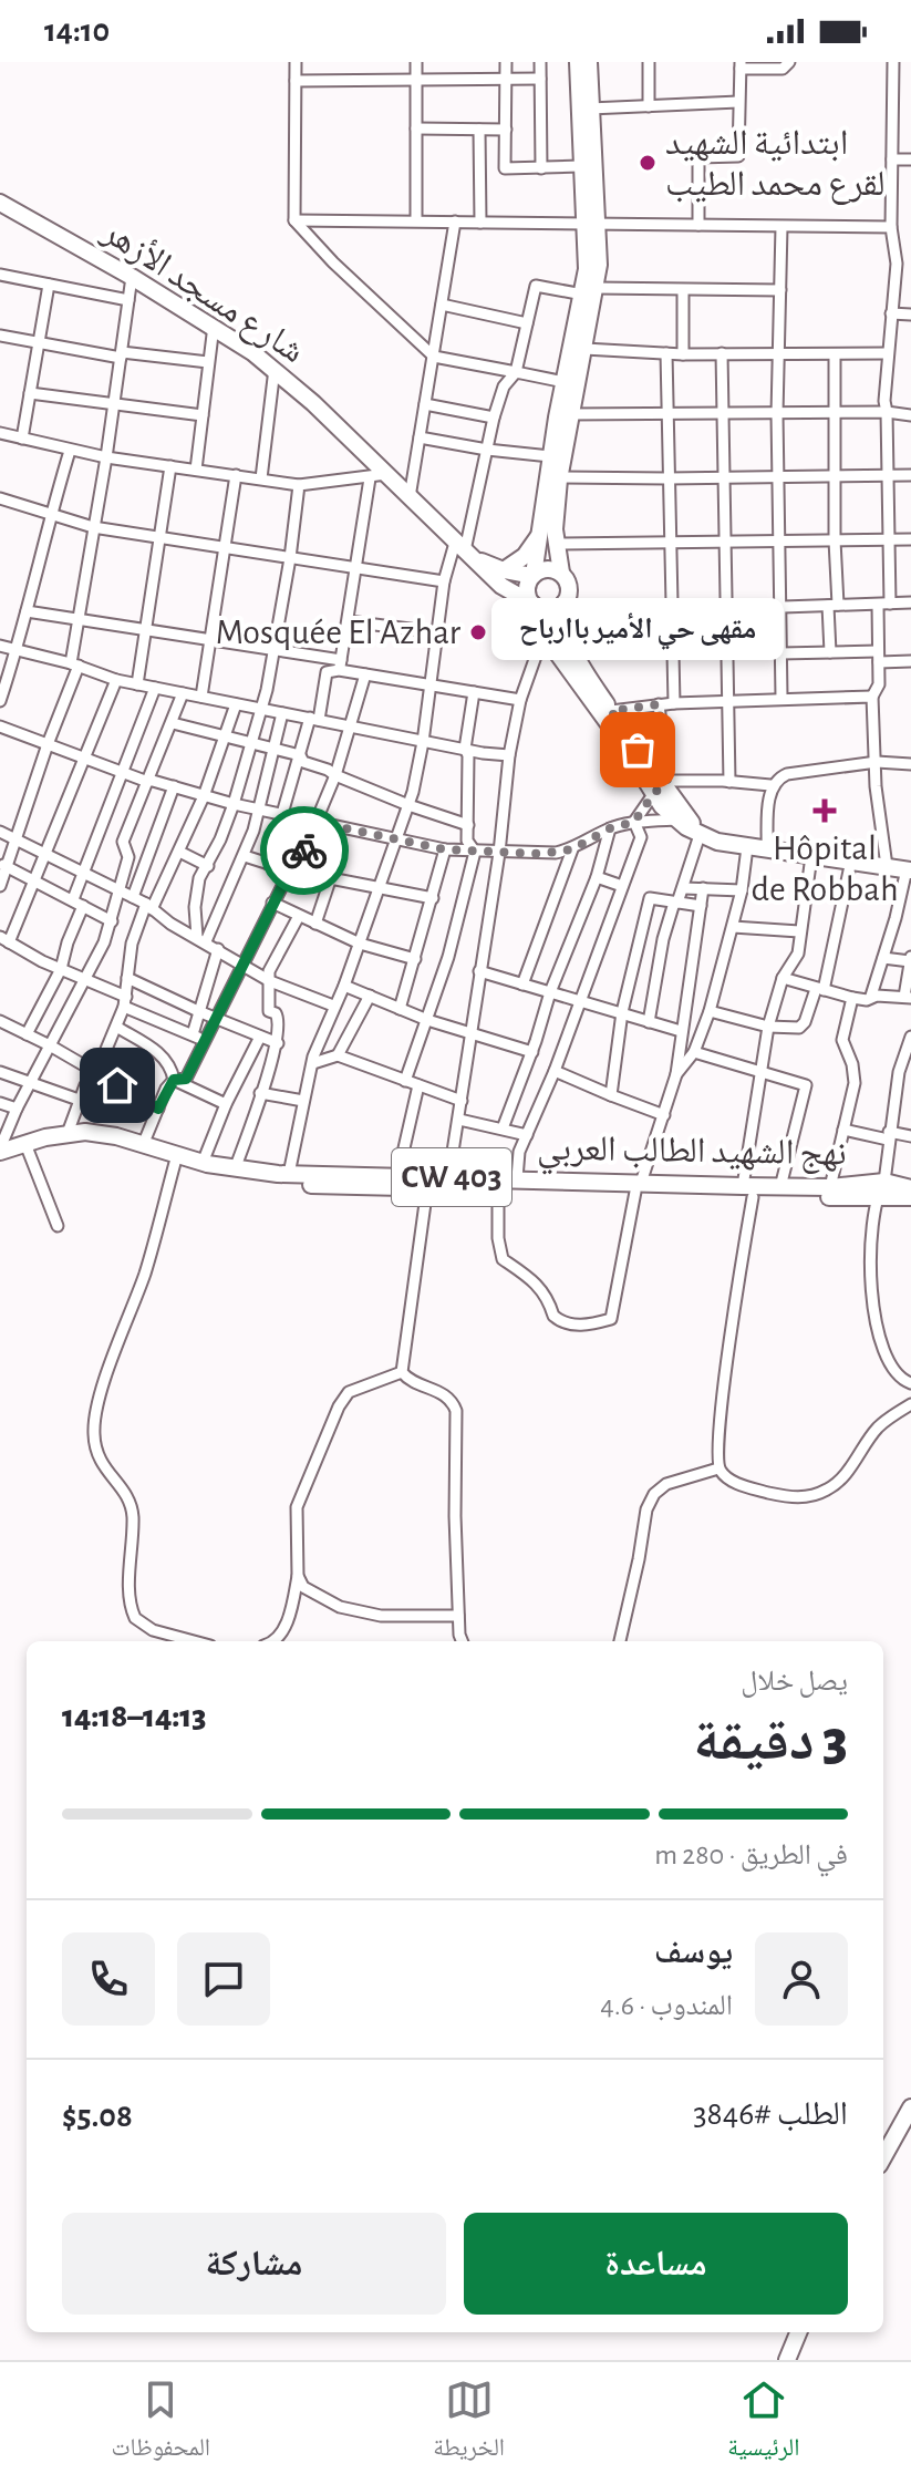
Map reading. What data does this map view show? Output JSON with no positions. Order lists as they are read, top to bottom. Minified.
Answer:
{"streets":{"main road":["شارع مسجد الأزهر","نهج الشهيد الطالب العربي","CW 403"]},"places":{"other":["ابتدائية الشهيد لقرع محمد الطيب","Mosquée El Azhar","مقهى حي الأمير باارباح"],"health":["Hôpital de Robbah"]},"page":{"status":"14:10","bubble":"مقهى حي الأمير باارباح","heading":["3 دقيقة","يصل خلال","14:13–14:18"],"panel":["يوسف","المندوب · 4.6","الطلب #3846","$5.08"],"bar":"في الطريق · 280 m","buttons":["مساعدة","مشاركة"],"tabs":["الرئيسية","الخريطة","المحفوظات"]}}
